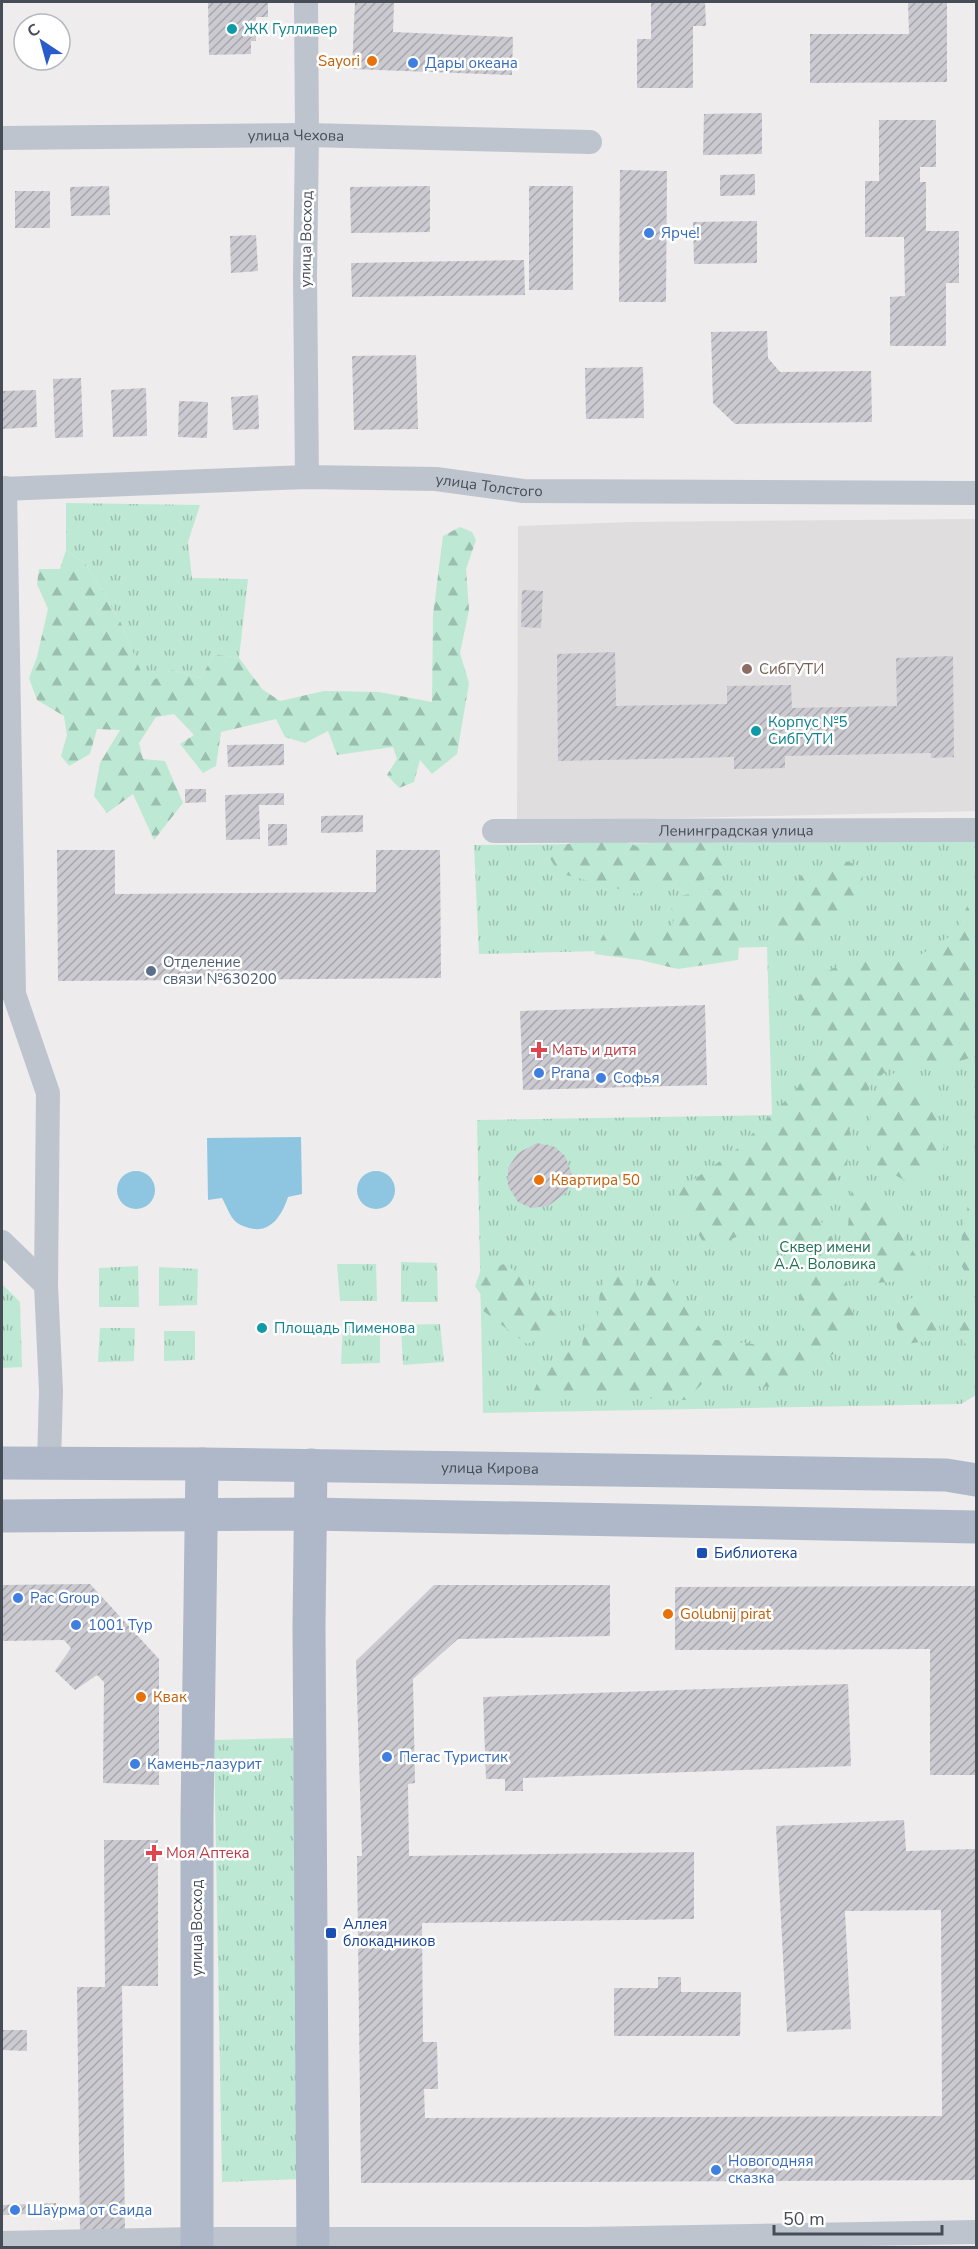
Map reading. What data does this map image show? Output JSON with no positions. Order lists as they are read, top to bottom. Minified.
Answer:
{"streets":{"main road":["улица Восход","улица Кирова"],"street":["улица Чехова","улица Толстого","Ленинградская улица"]},"crossings":[["улица Чехова","улица Восход"],["улица Восход","улица Толстого"],["улица Восход","улица Кирова"]],"parks":["Cквер имени А.А. Воловика"],"places":{"other":["ЖК Гулливер","Sayori","Дары океана","Ярче!","СибГУТИ","Корпус №5 СибГУТИ","Отделение связи №630200","Prana","Софья","Квартира 50","Площадь Пименова","Pac Group","Golubnij pirat","1001 Тур","Квак","Пегас Туристик","Камень-лазурит","Новогодняя сказка","Шаурма от Саида"],"health":["Мать и дитя","Моя Аптека"],"transit":["Библиотека","Аллея блокадников"]},"scale_bar":"50 m","north":"top left"}
